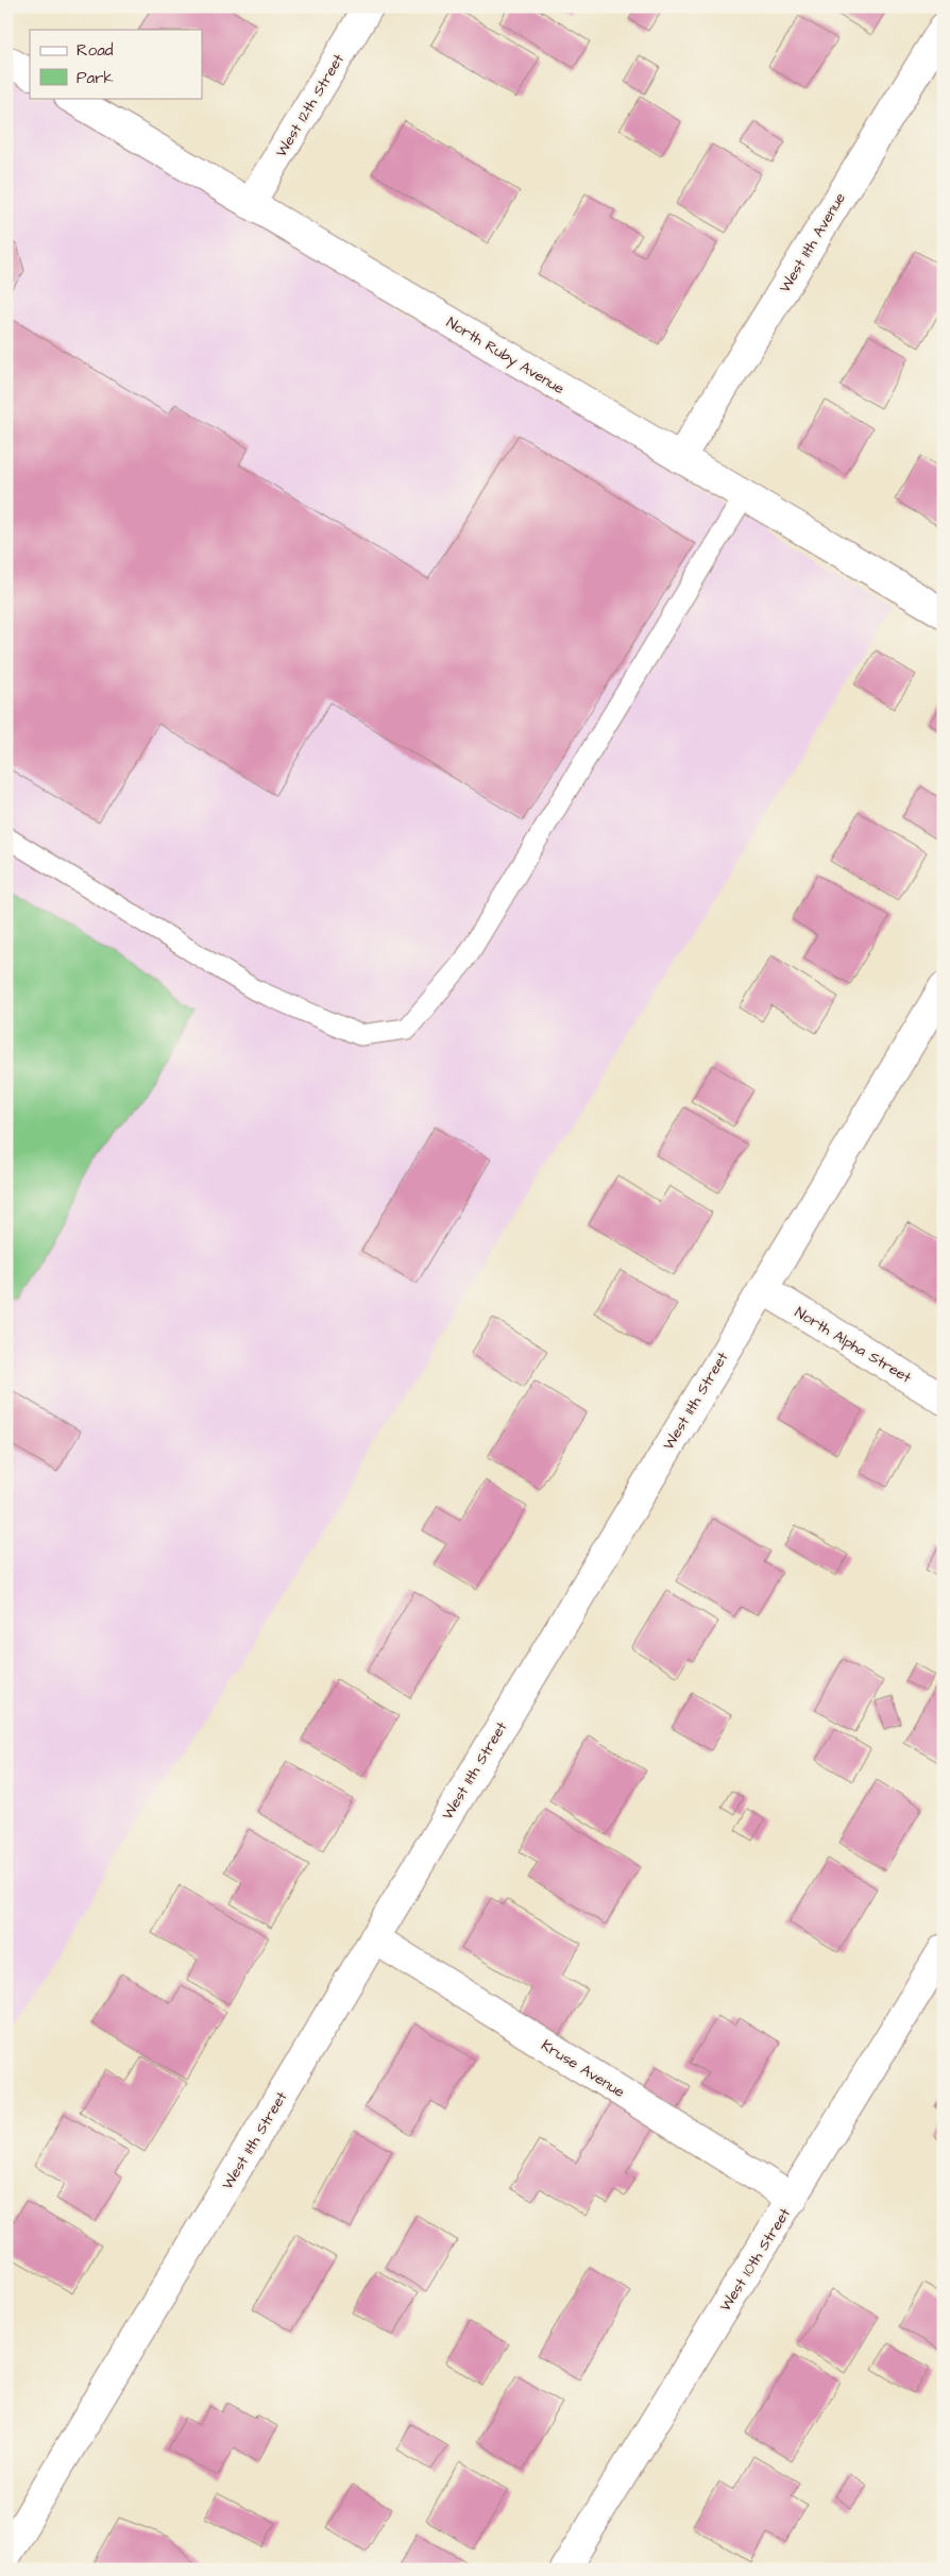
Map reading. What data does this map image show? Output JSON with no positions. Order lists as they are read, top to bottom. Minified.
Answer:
{"streets":{"street":["West 12th Street","West 11th Avenue","North Ruby Avenue","North Alpha Street","West 11th Street","Kruse Avenue","West 10th Street"]},"crossings":[["West 12th Street","North Ruby Avenue"],["West 11th Avenue","North Ruby Avenue"],["North Alpha Street","West 11th Street"],["West 11th Street","Kruse Avenue"],["Kruse Avenue","West 10th Street"]],"legend":["Road","Park"]}
